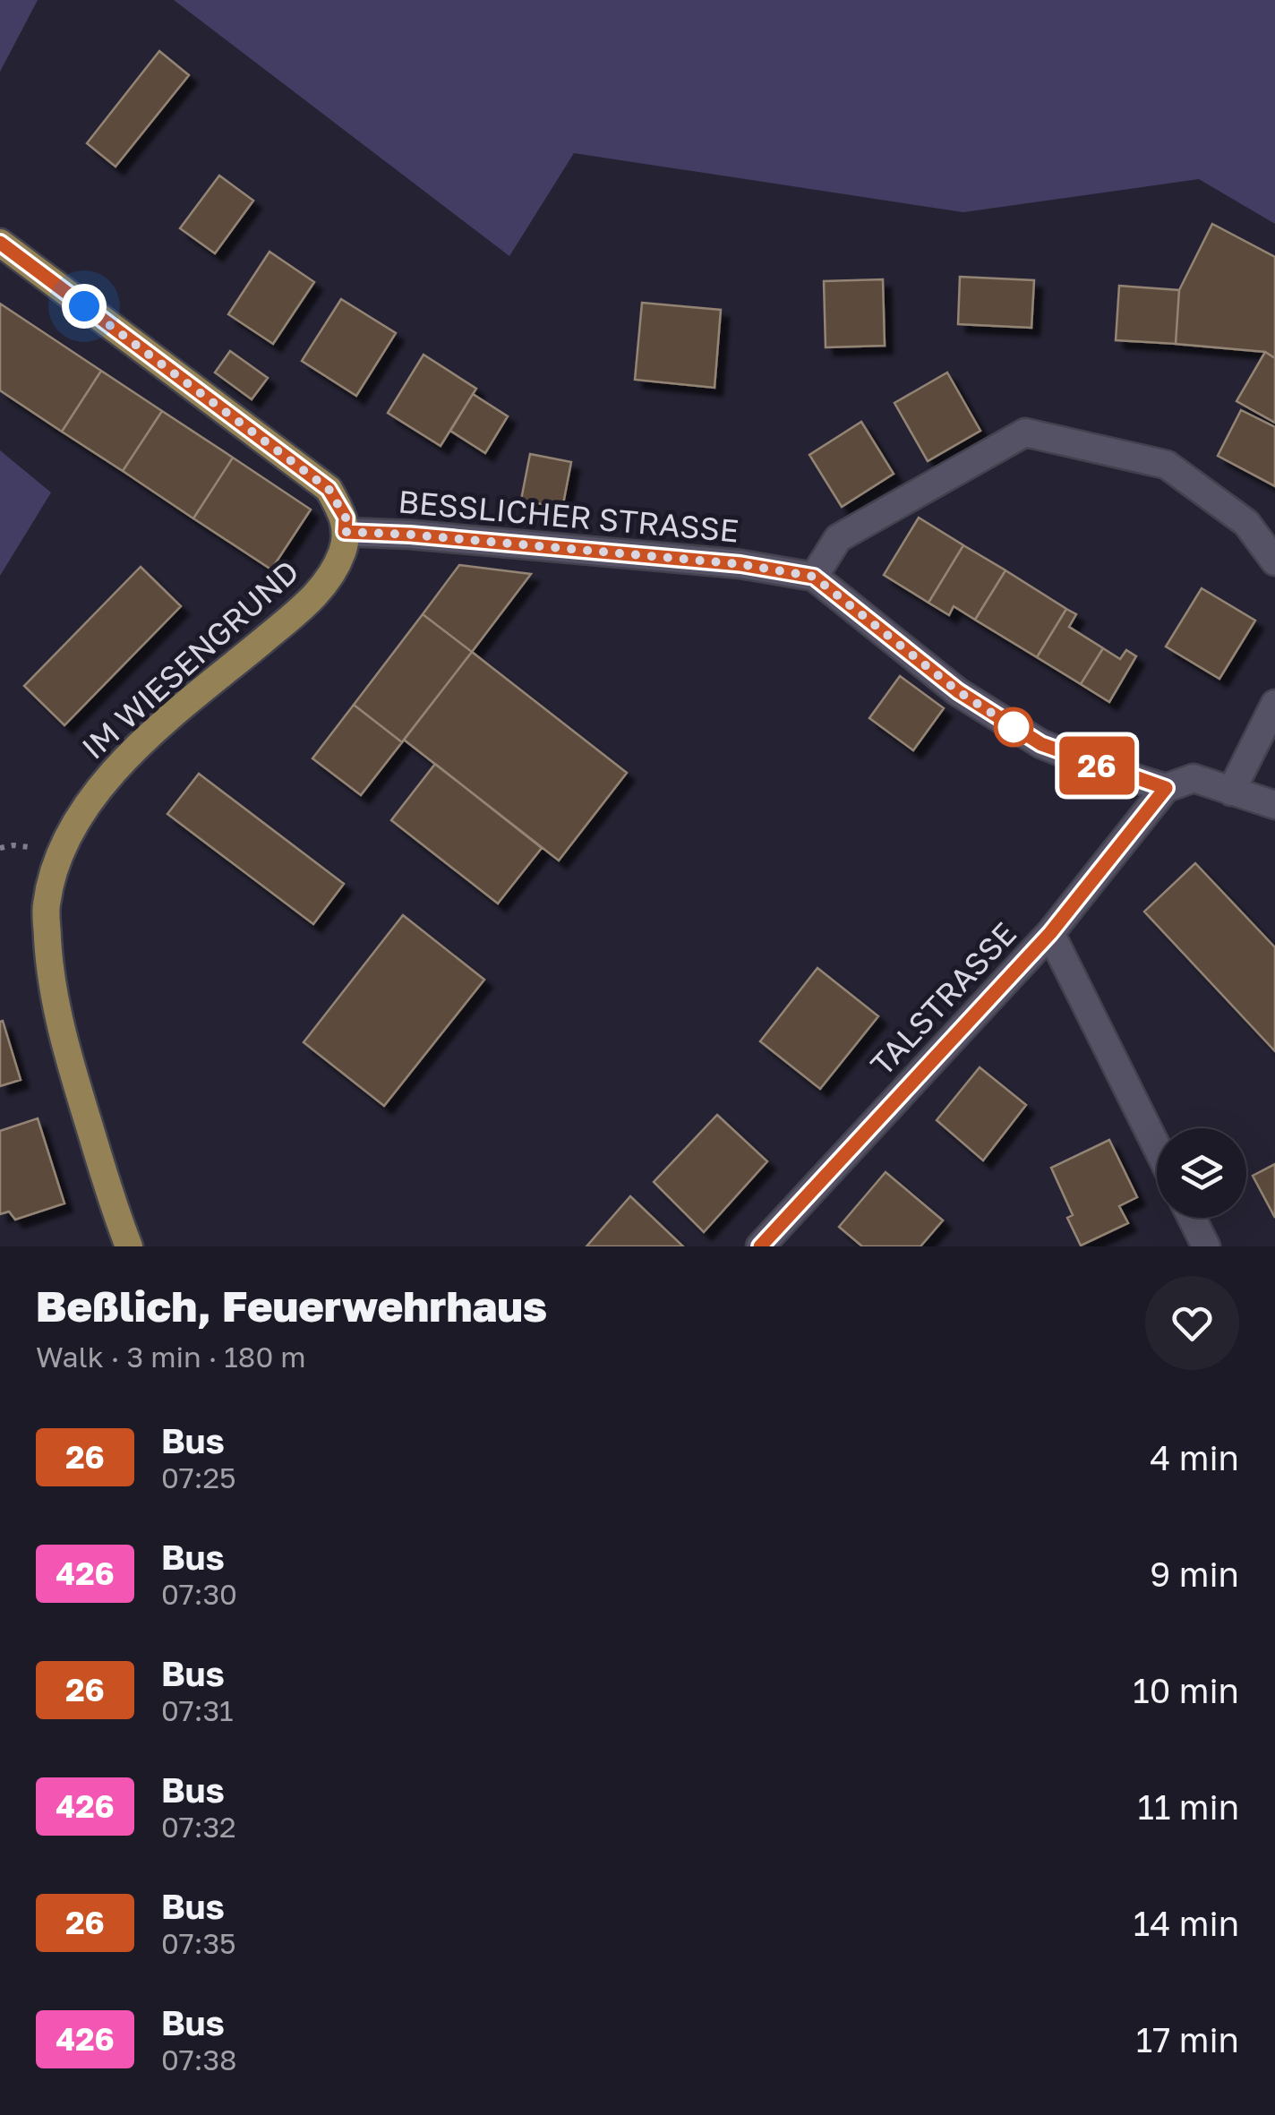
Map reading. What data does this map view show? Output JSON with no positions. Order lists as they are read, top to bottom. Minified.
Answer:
{"streets":{"main road":["IM WIESENGRUND"],"street":["BESSLICHER STRASSE","TALSTRASSE"]},"crossings":[["BESSLICHER STRASSE","IM WIESENGRUND"],["BESSLICHER STRASSE","TALSTRASSE"]],"lines":["bus line 26"],"page":{"on_map":"26","heading":["Beßlich, Feuerwehrhaus","Walk · 3 min · 180 m"],"list":[{"mark":"26","name":"Bus","note":"07:25","value":"4 min"},{"mark":"426","name":"Bus","note":"07:30","value":"9 min"},{"mark":"26","name":"Bus","note":"07:31","value":"10 min"},{"mark":"426","name":"Bus","note":"07:32","value":"11 min"},{"mark":"26","name":"Bus","note":"07:35","value":"14 min"},{"mark":"426","name":"Bus","note":"07:38","value":"17 min"}]}}
